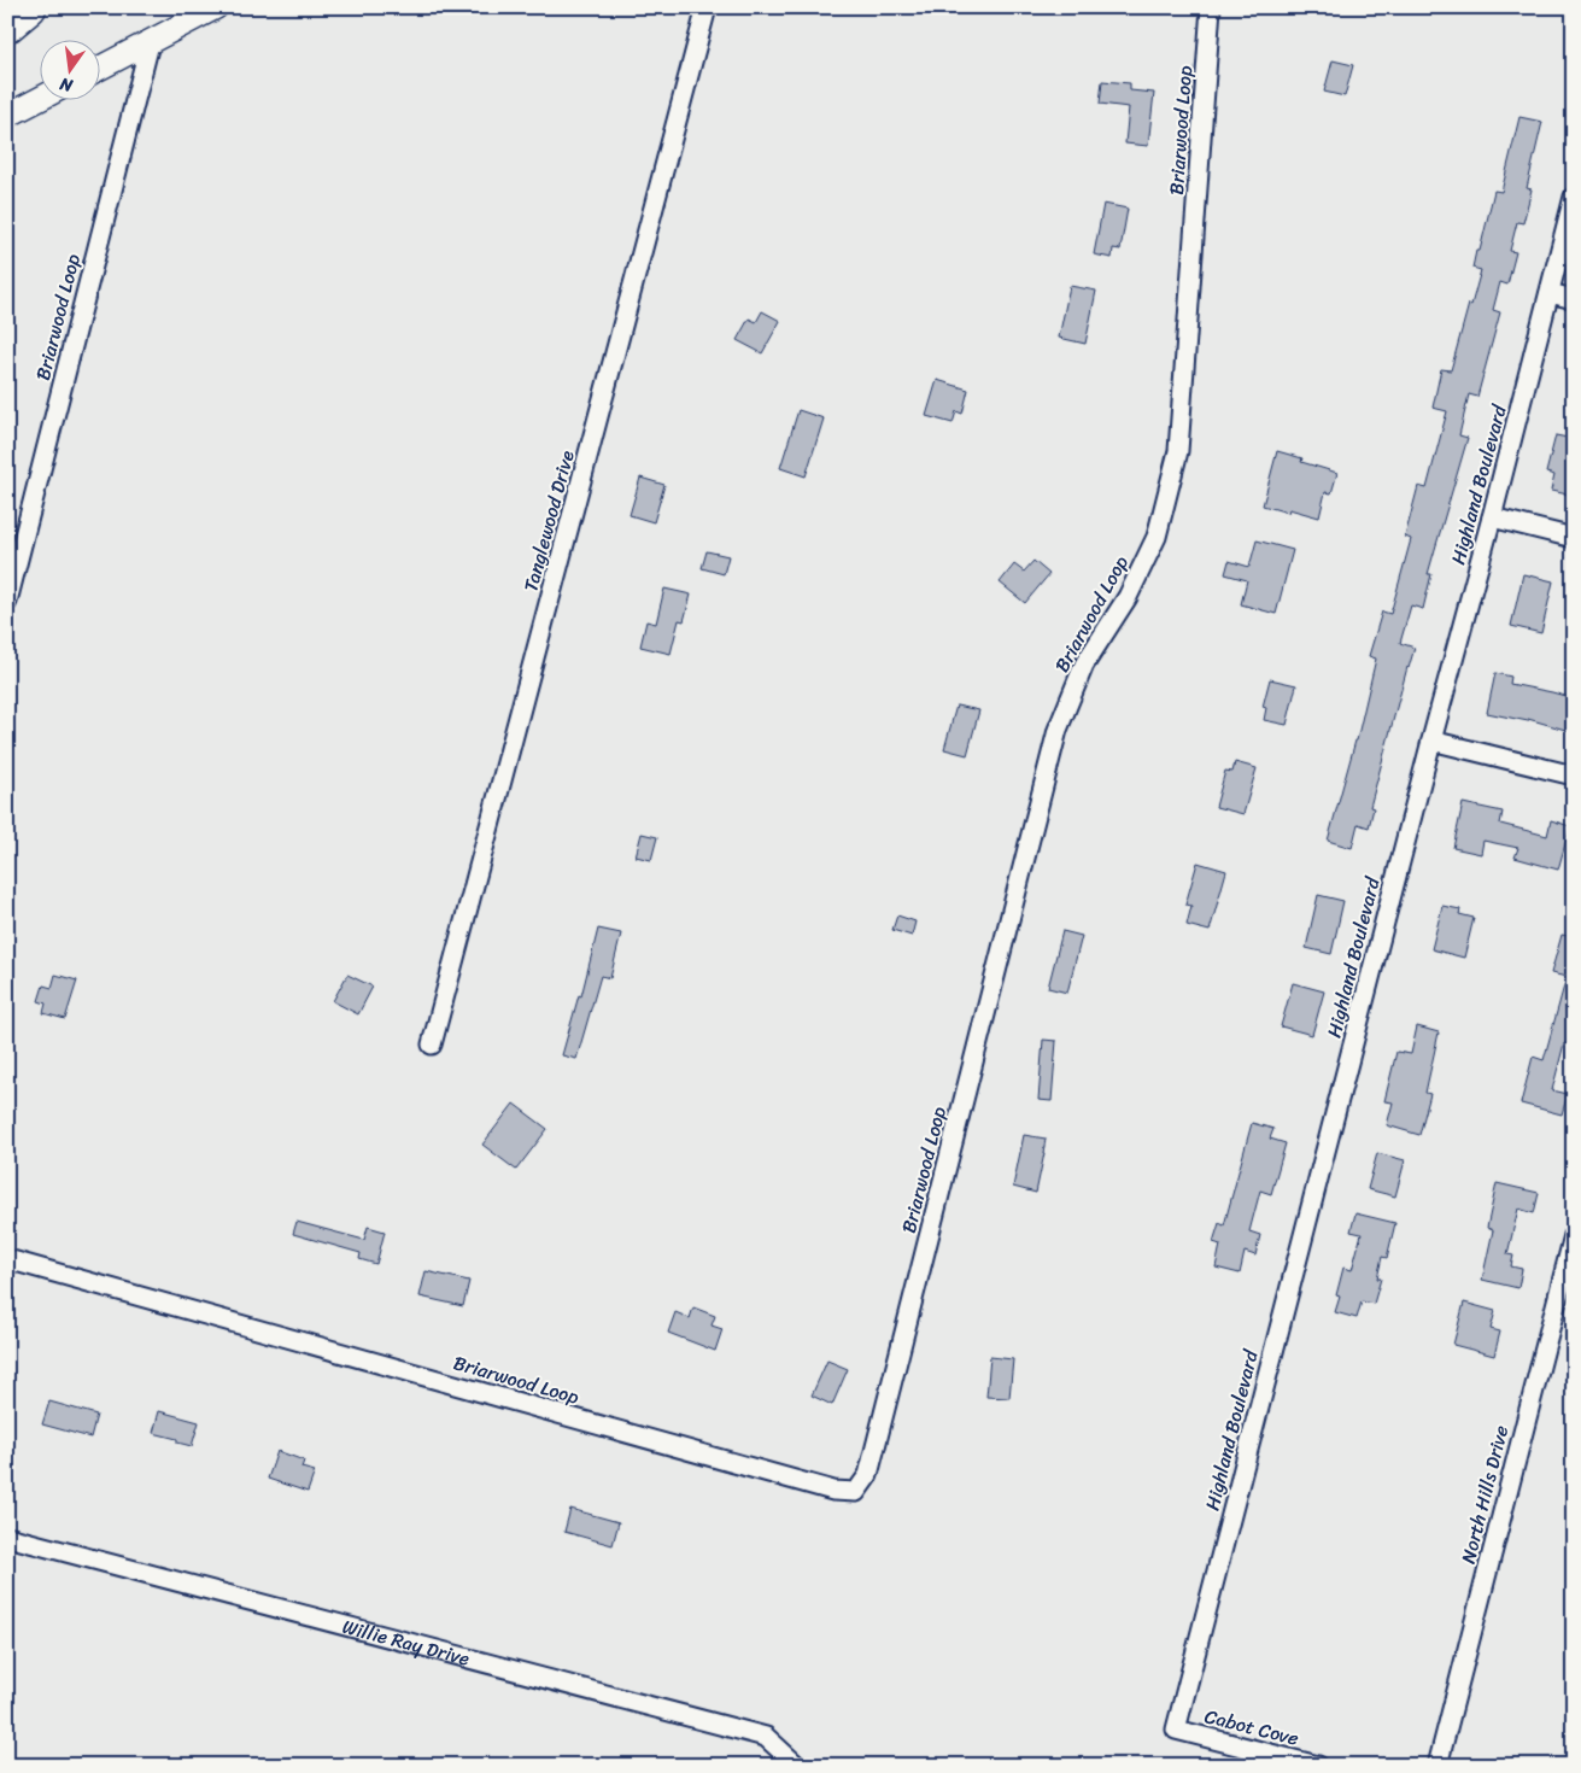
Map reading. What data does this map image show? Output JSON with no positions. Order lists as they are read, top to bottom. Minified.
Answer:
{"streets":{"street":["Briarwood Loop","Highland Boulevard","Tanglewood Drive","North Hills Drive","Willie Ray Drive","Cabot Cove"]},"crossings":[["Highland Boulevard","Cabot Cove"]],"north":"bottom"}
